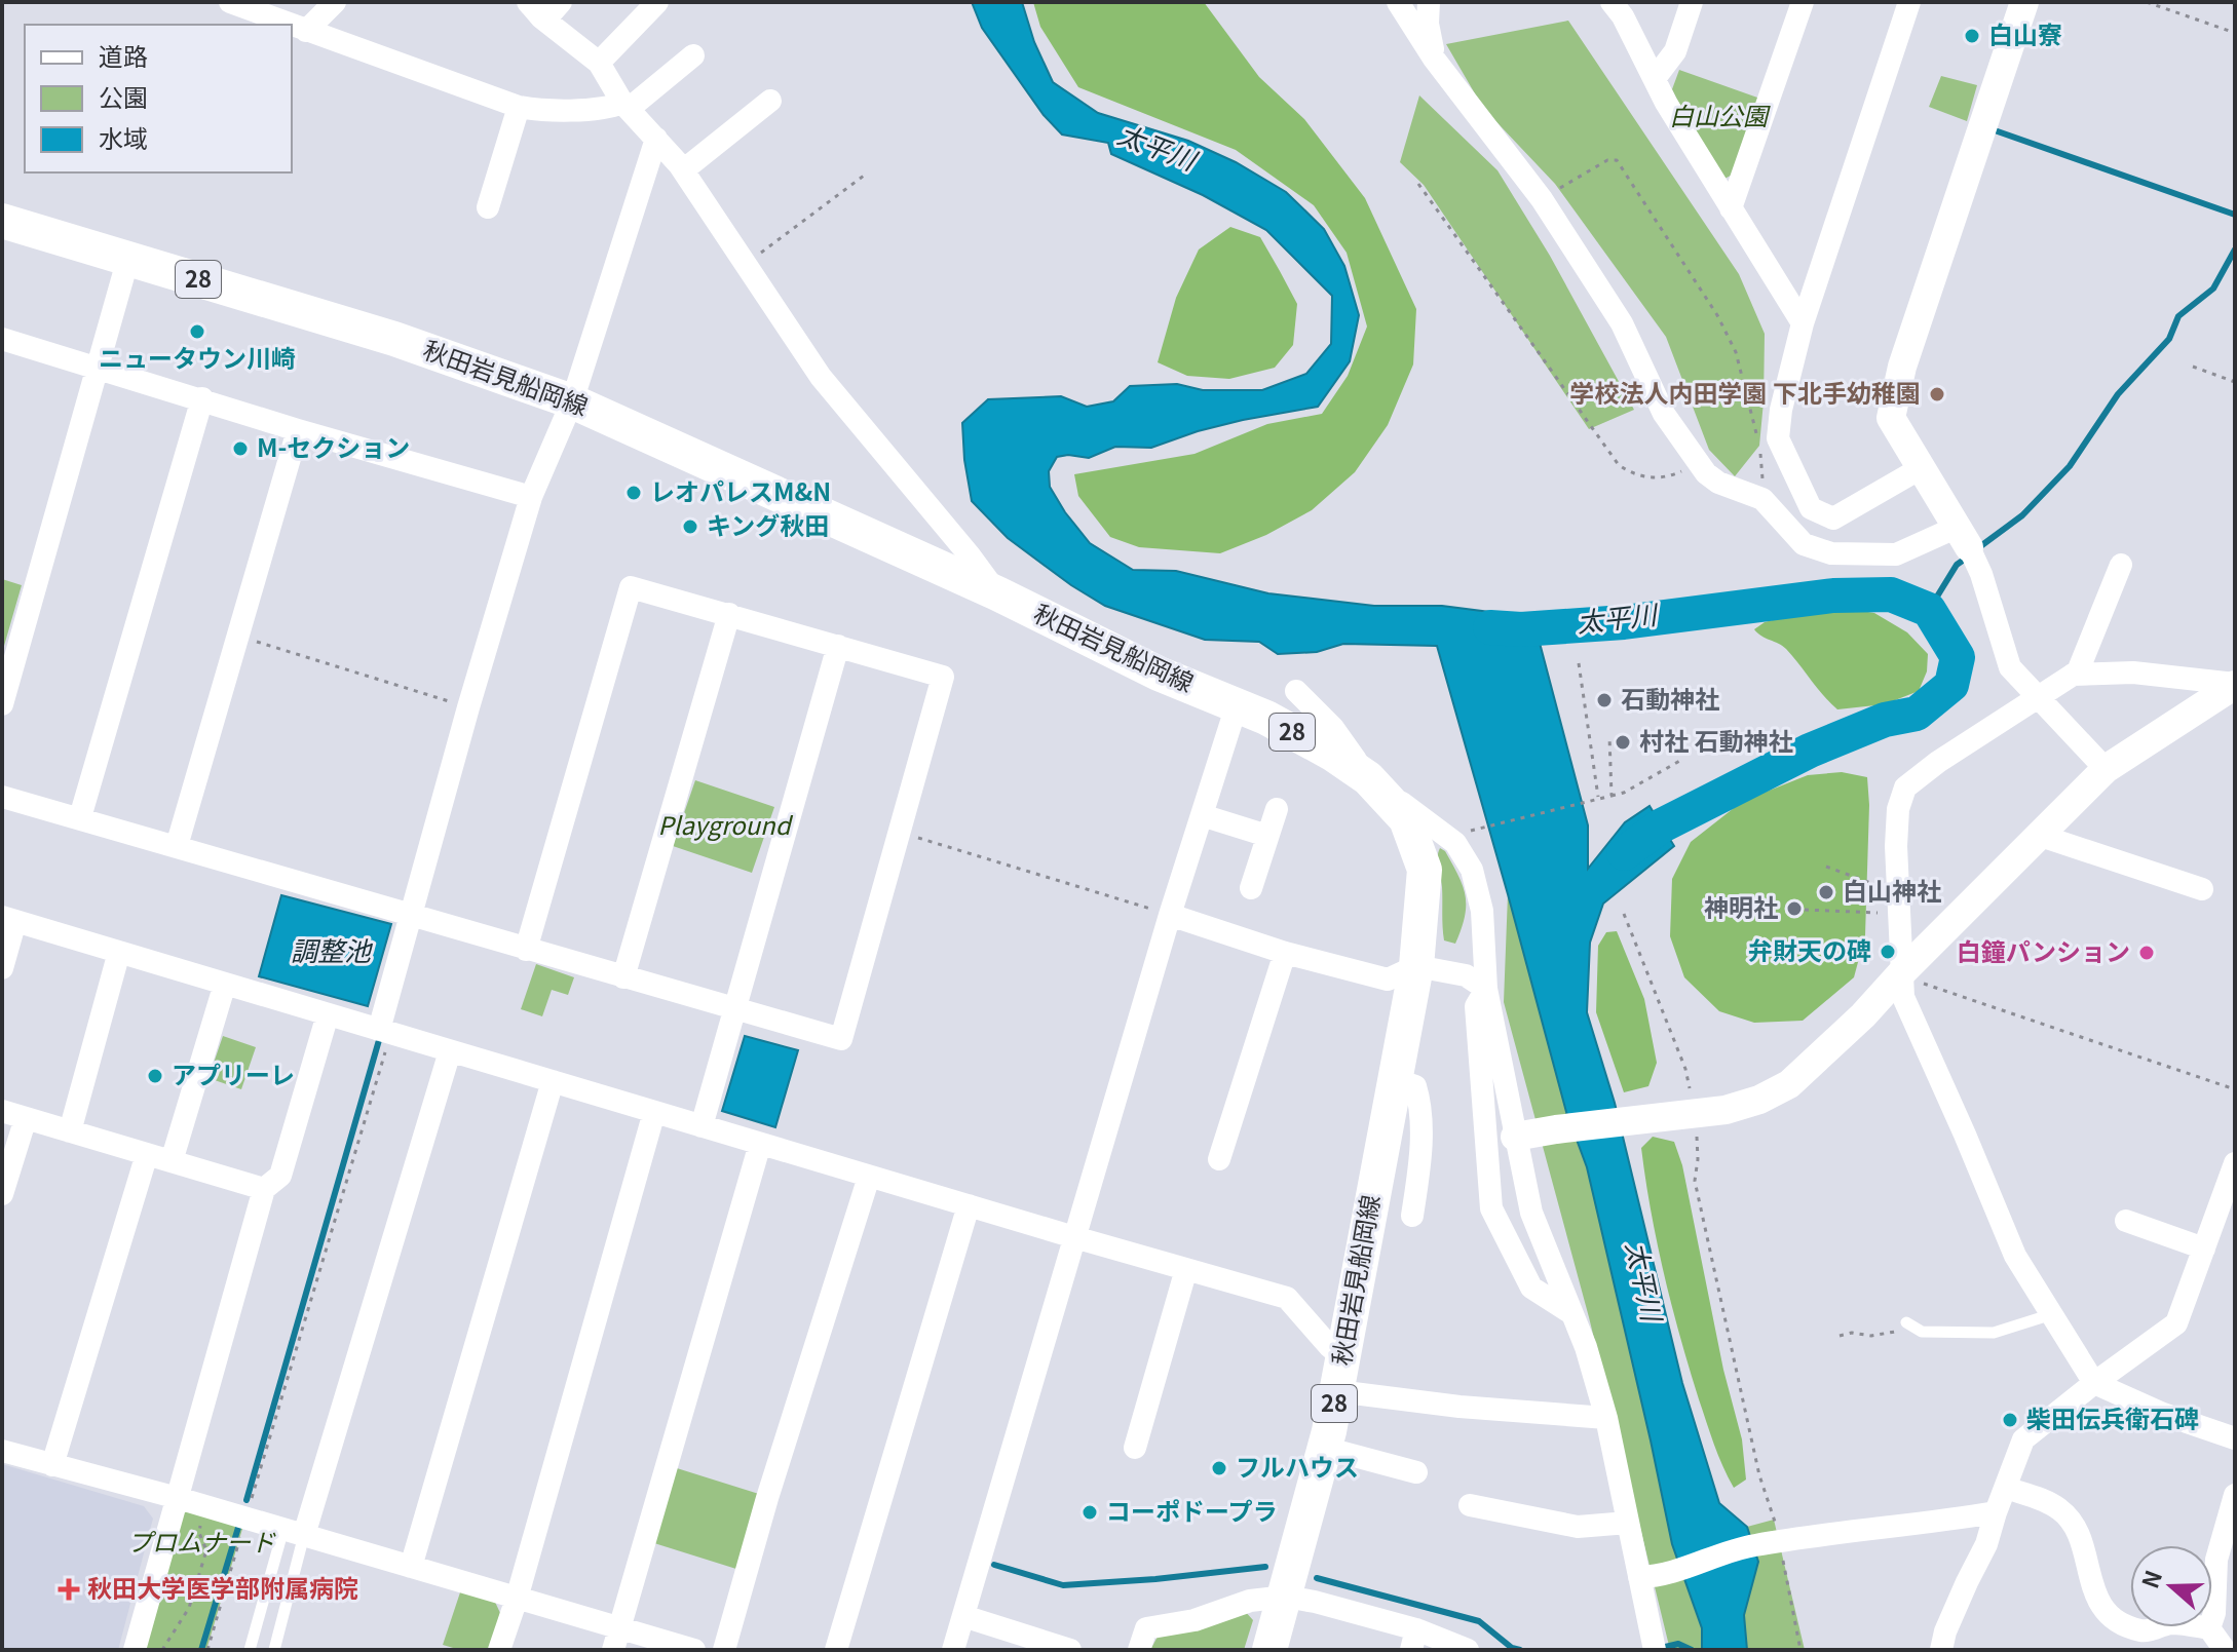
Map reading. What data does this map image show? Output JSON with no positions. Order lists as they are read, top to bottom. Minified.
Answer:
{"streets":{"main road":["28","秋田岩見船岡線"]},"water":["太平川","調整池"],"parks":["白山公園","Playground","プロムナード"],"places":{"other":["白山寮","ニュータウン川崎","学校法人内田学園 下北手幼稚園","M-セクション","レオパレスM&N","キング秋田","石動神社","村社 石動神社","白山神社","神明社","弁財天の碑","白鐘パンション","アプリーレ","柴田伝兵衛石碑","フルハウス","コーポドープラ"],"health":["秋田大学医学部附属病院"]},"legend":["道路","公園","水域"],"north":"left"}
